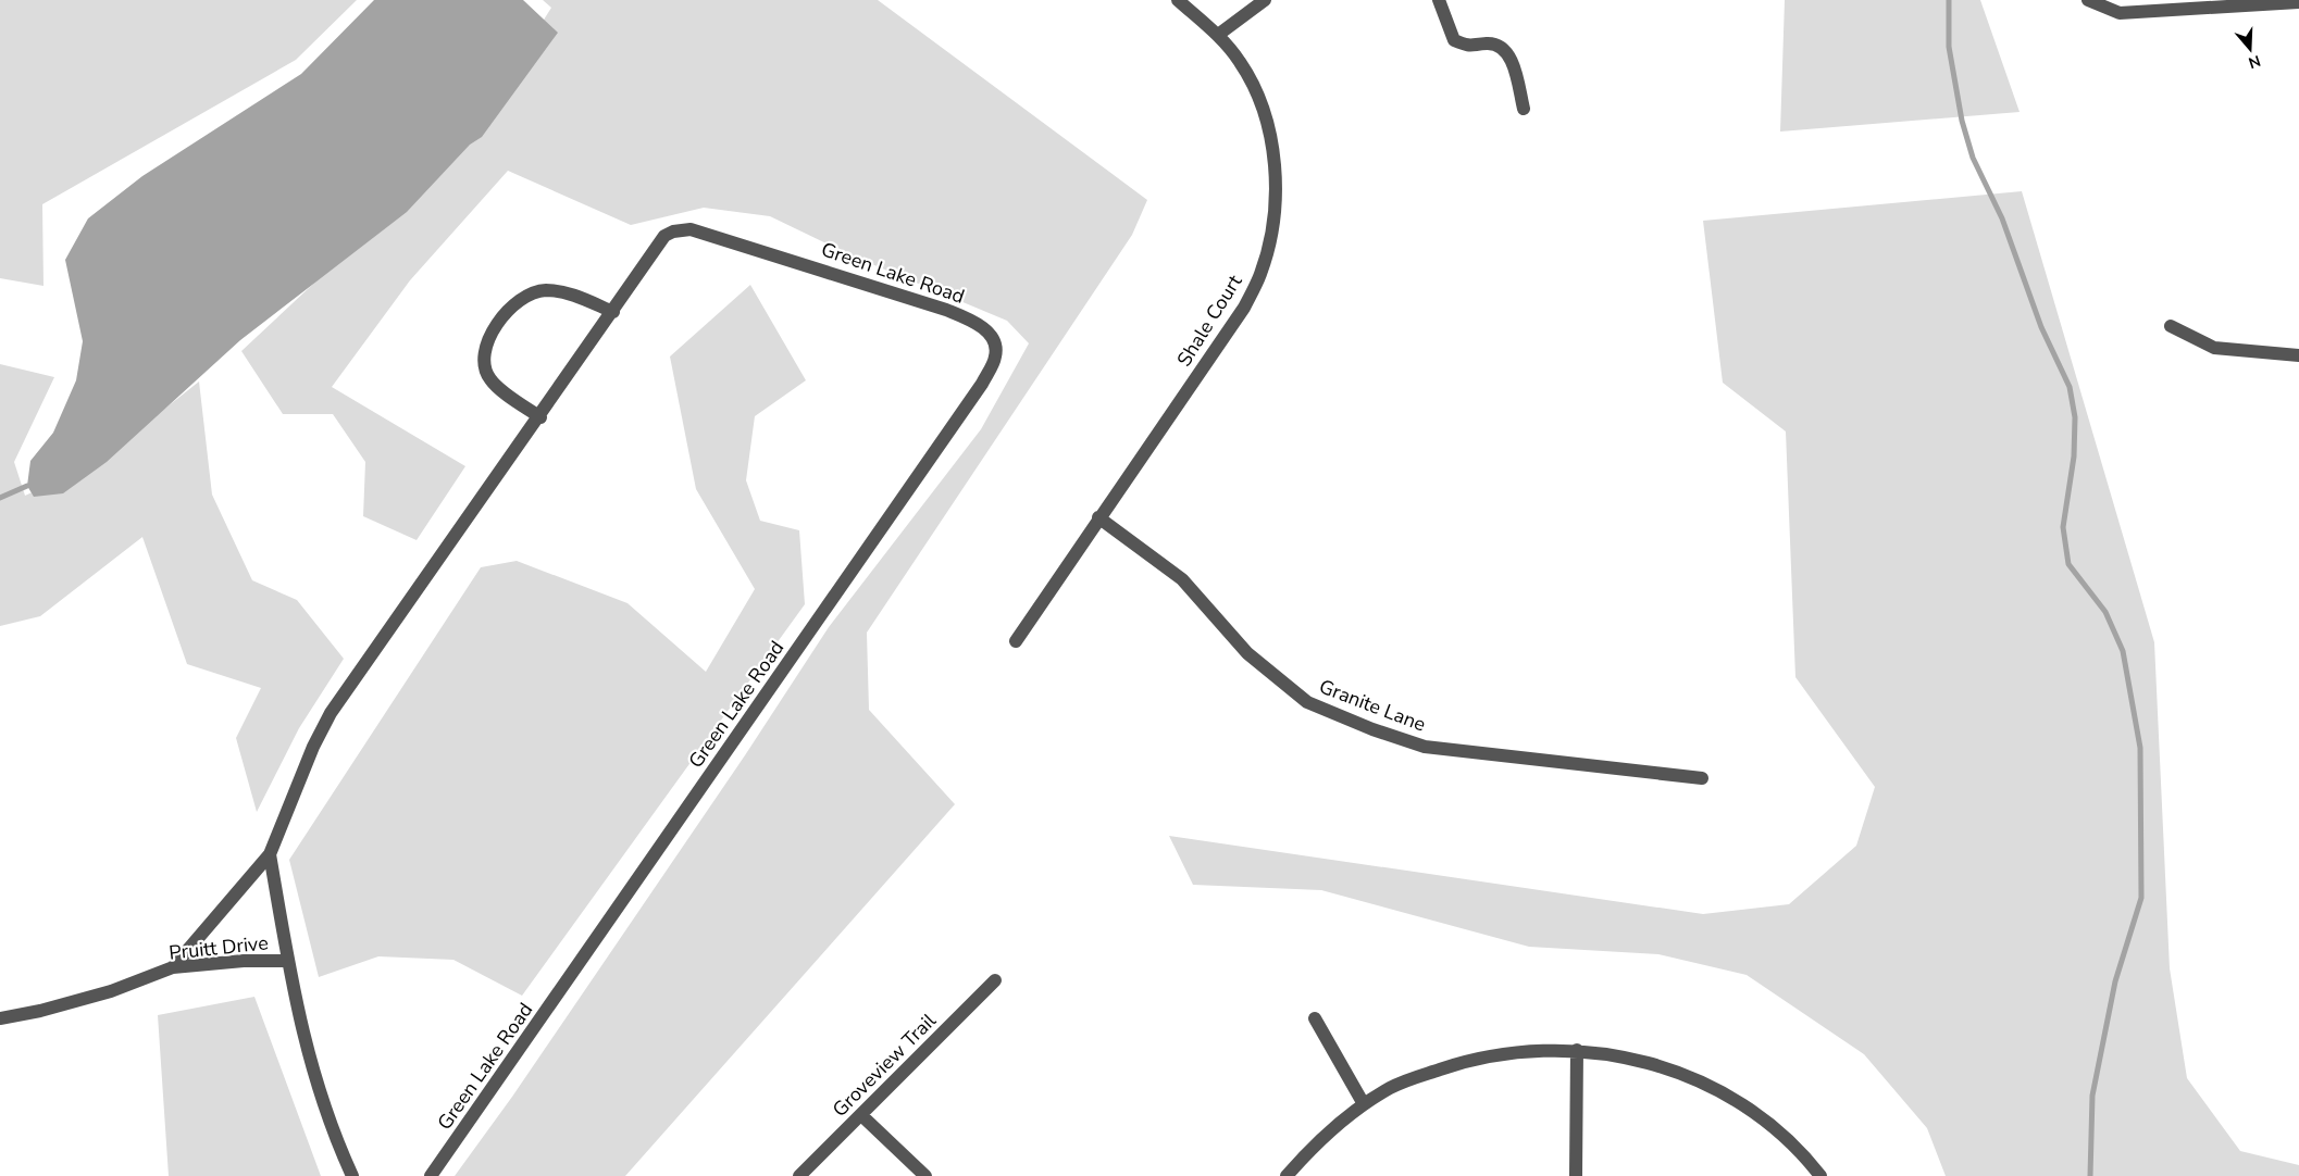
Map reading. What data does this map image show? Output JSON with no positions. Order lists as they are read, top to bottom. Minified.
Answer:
{"streets":{"street":["Green Lake Road","Shale Court","Granite Lane","Pruitt Drive","Groveview Trail"]},"crossings":[["Green Lake Road","Pruitt Drive"],["Shale Court","Granite Lane"]],"north":"bottom"}
